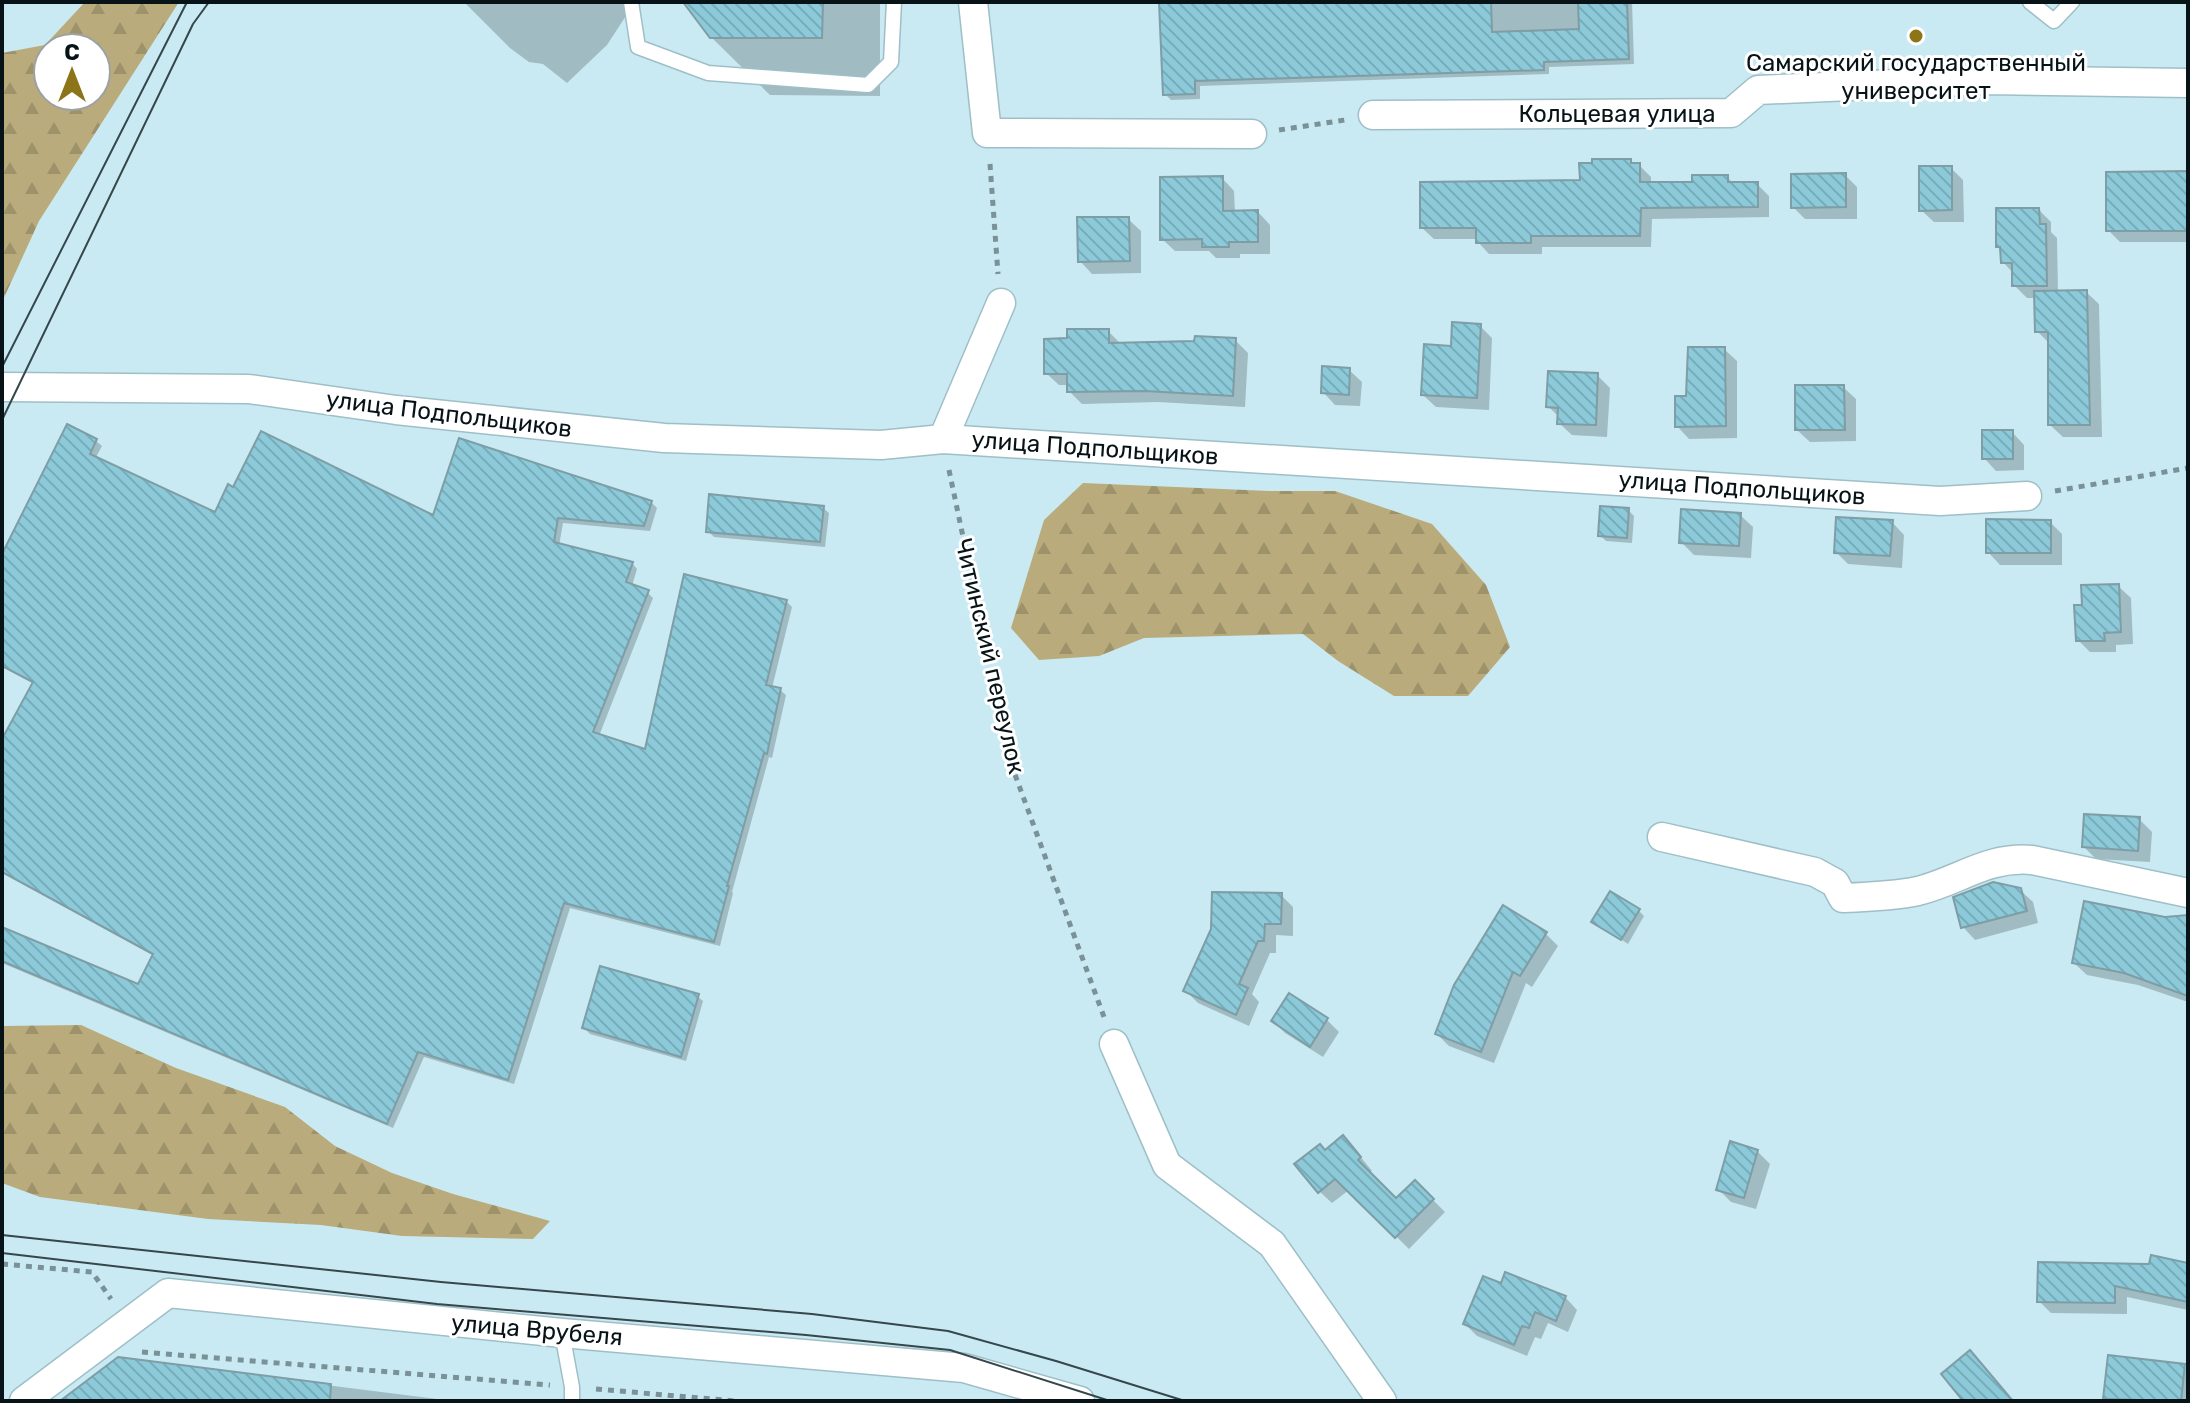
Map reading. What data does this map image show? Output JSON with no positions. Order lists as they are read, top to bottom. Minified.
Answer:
{"streets":{"street":["Кольцевая улица","улица Подпольщиков","улица Врубеля"],"path":["Читинский переулок"]},"crossings":[["улица Подпольщиков","Читинский переулок"]],"places":["Самарский государственный университет"],"north":"top"}
